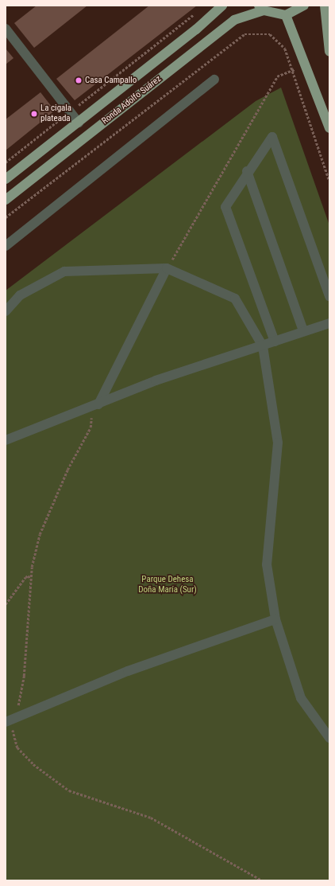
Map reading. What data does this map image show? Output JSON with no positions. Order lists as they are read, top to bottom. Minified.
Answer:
{"streets":{"main road":["Ronda Adolfo Suárez"]},"parks":["Parque Dehesa Doña María (Sur)"],"places":["Casa Campallo","La cigala plateada"]}
